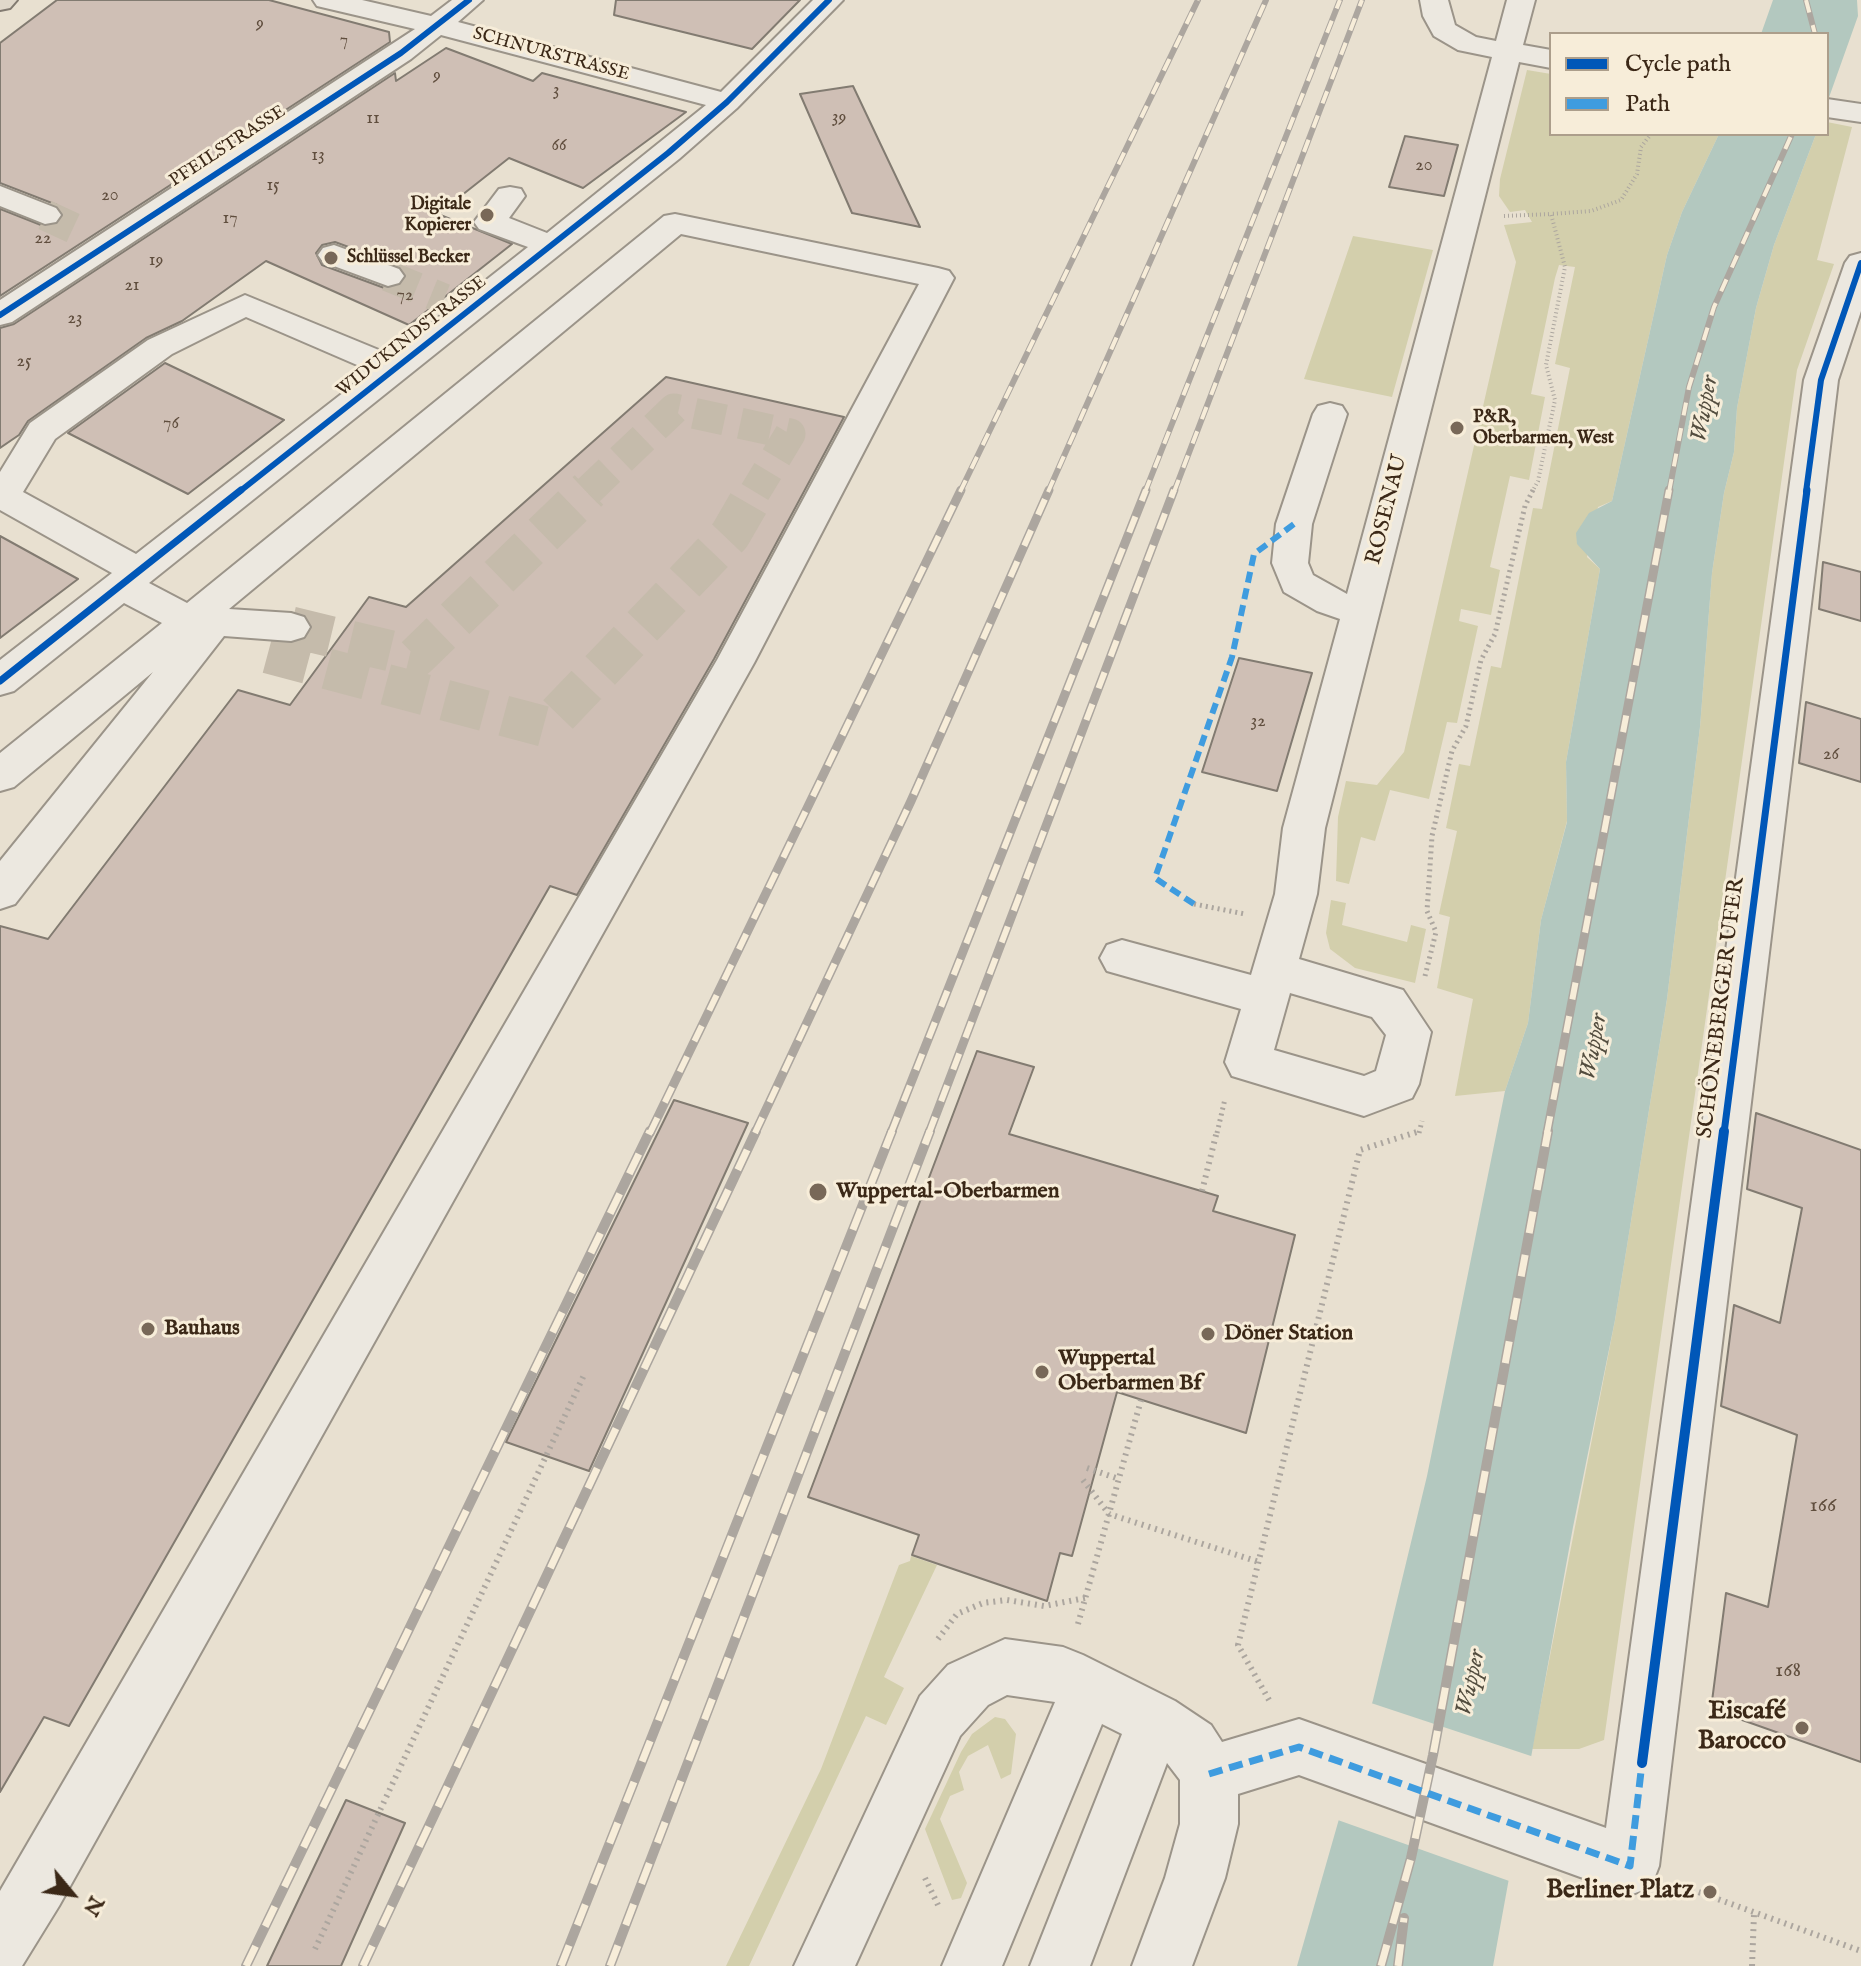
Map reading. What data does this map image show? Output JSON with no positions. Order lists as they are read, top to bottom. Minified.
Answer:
{"streets":{"street":["SCHNURSTRASSE","PFEILSTRASSE","WIDUKINDSTRASSE","ROSENAU","SCHÖNEBERGER UFER"]},"crossings":[["SCHNURSTRASSE","PFEILSTRASSE"],["SCHNURSTRASSE","WIDUKINDSTRASSE"]],"water":["Wupper"],"places":["Digitale Kopierer","Schlüssel Becker","P&R, Oberbarmen, West","Wuppertal-Oberbarmen","Bauhaus","Döner Station","Wuppertal Oberbarmen Bf","Eiscafé Barocco","Berliner Platz"],"house_numbers":["9","7","9","3","39","11","66","13","20","15","20","17","22","19","21","72","23","25","76","32","26","166","168"],"legend":["Cycle path","Path"],"north":"bottom right"}
